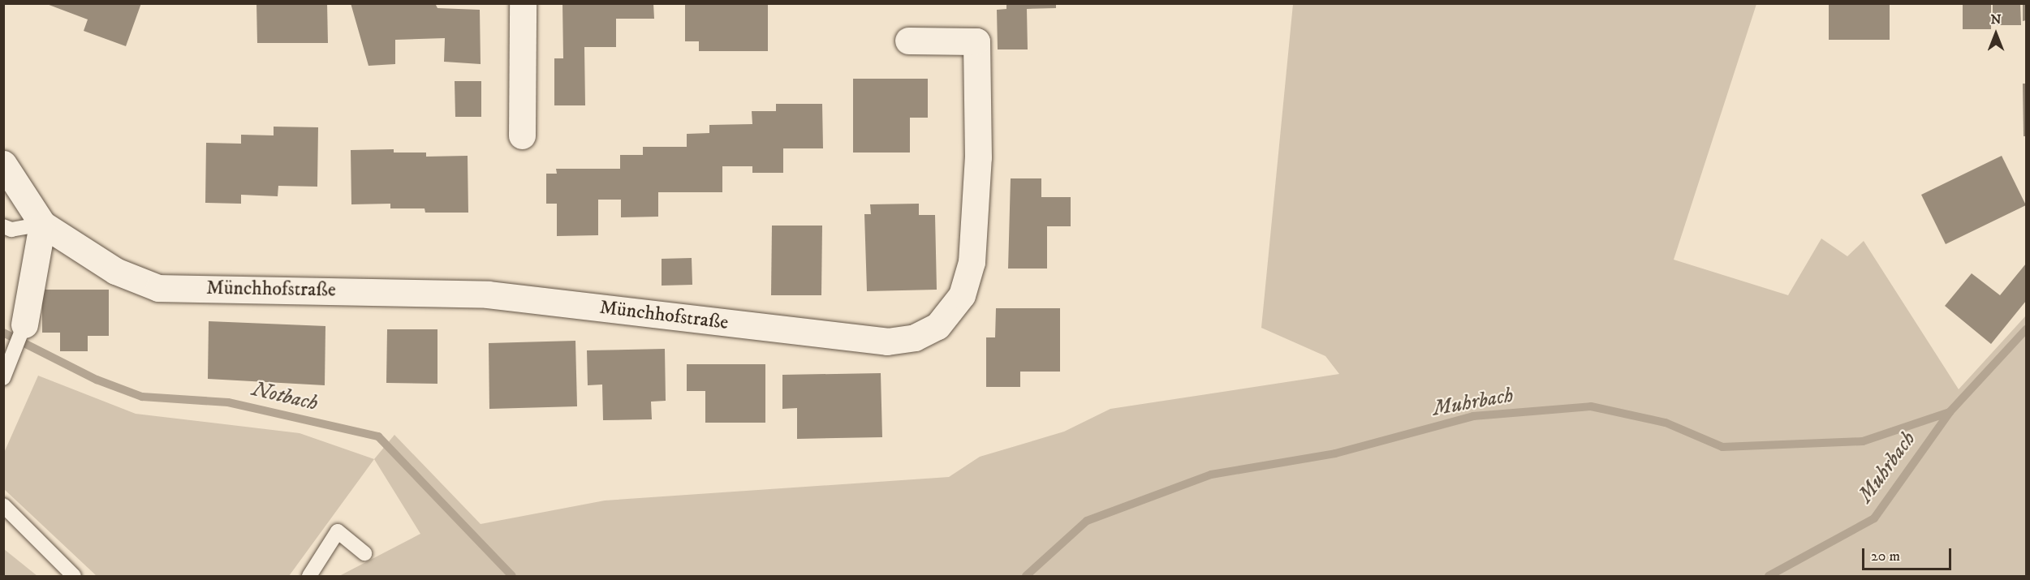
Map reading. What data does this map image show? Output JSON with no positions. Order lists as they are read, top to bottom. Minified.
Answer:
{"streets":{"street":["Münchhofstraße"]},"water":["Notbach","Muhrbach"],"scale_bar":"20 m","north":"top"}
